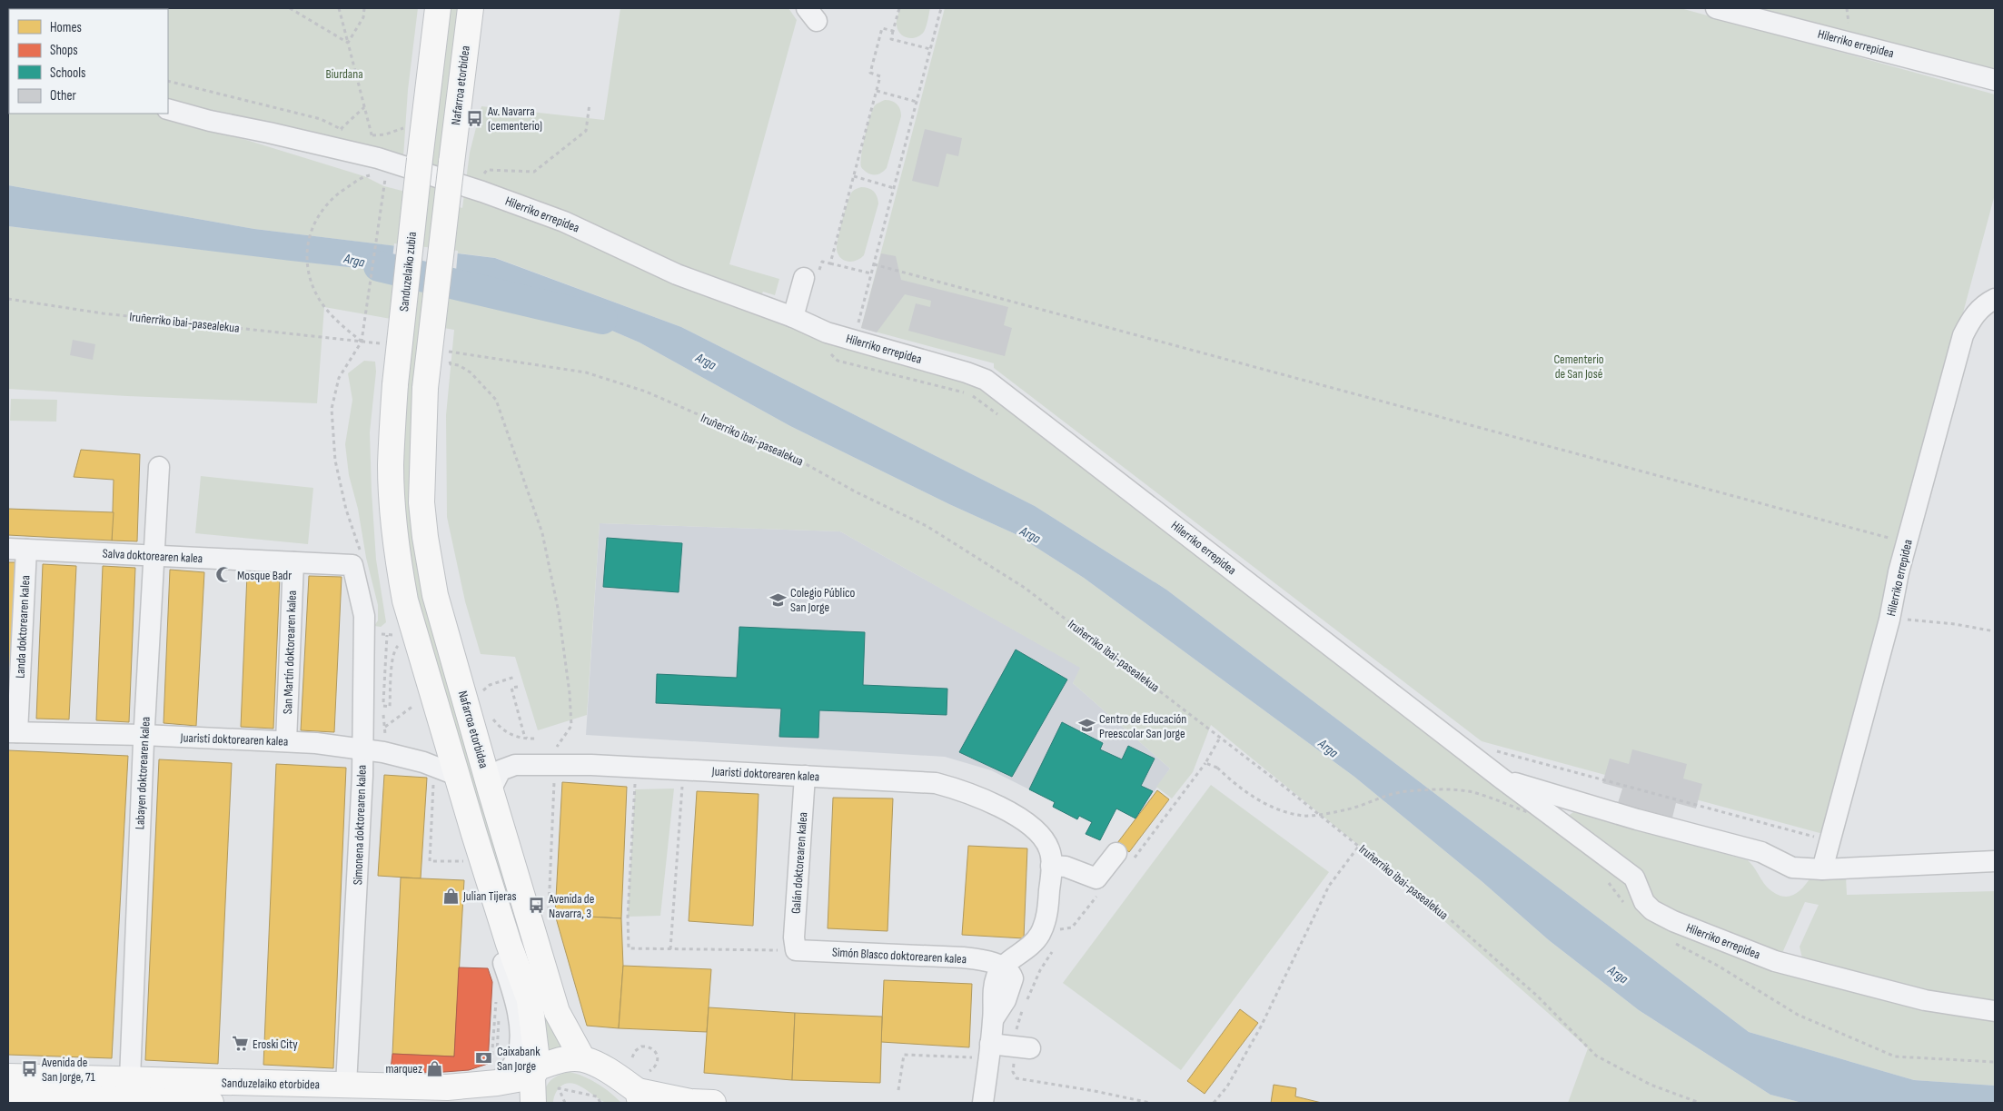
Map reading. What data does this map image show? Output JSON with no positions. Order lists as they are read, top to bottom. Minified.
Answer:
{"streets":{"main road":["Nafarroa etorbidea","Sanduzelaiko zubia","Sanduzelaiko etorbidea"],"street":["Hilerriko errepidea","Salva doktorearen kalea","Landa doktorearen kalea","San Martín doktorearen kalea","Juaristi doktorearen kalea","Labayen doktorearen kalea","Simonena doktorearen kalea","Galán doktorearen kalea","Simón Blasco doktorearen kalea"],"path":["Iruñerriko ibai-pasealekua"]},"crossings":[["Nafarroa etorbidea","Juaristi doktorearen kalea"],["Nafarroa etorbidea","Sanduzelaiko etorbidea"],["Sanduzelaiko zubia","Juaristi doktorearen kalea"],["Salva doktorearen kalea","Landa doktorearen kalea"],["Salva doktorearen kalea","San Martín doktorearen kalea"],["Salva doktorearen kalea","Labayen doktorearen kalea"],["Salva doktorearen kalea","Simonena doktorearen kalea"],["Landa doktorearen kalea","Juaristi doktorearen kalea"],["San Martín doktorearen kalea","Juaristi doktorearen kalea"],["Juaristi doktorearen kalea","Labayen doktorearen kalea"],["Juaristi doktorearen kalea","Simonena doktorearen kalea"],["Juaristi doktorearen kalea","Galán doktorearen kalea"],["Labayen doktorearen kalea","Sanduzelaiko etorbidea"],["Simonena doktorearen kalea","Sanduzelaiko etorbidea"],["Galán doktorearen kalea","Simón Blasco doktorearen kalea"]],"water":["Arga"],"parks":["Biurdana","Cementerio de San José"],"places":{"bus stop":["Av. Navarra (cementerio)","Avenida de Navarra, 3","Avenida de San Jorge, 71"],"mosque":["Mosque Badr"],"school or university":["Colegio Público San Jorge","Centro de Educación Preescolar San Jorge"],"shop":["Julian Tijeras","marquez"],"supermarket":["Eroski City"],"bank":["Caixabank San Jorge"]},"legend":["Homes","Shops","Schools","Other"]}
